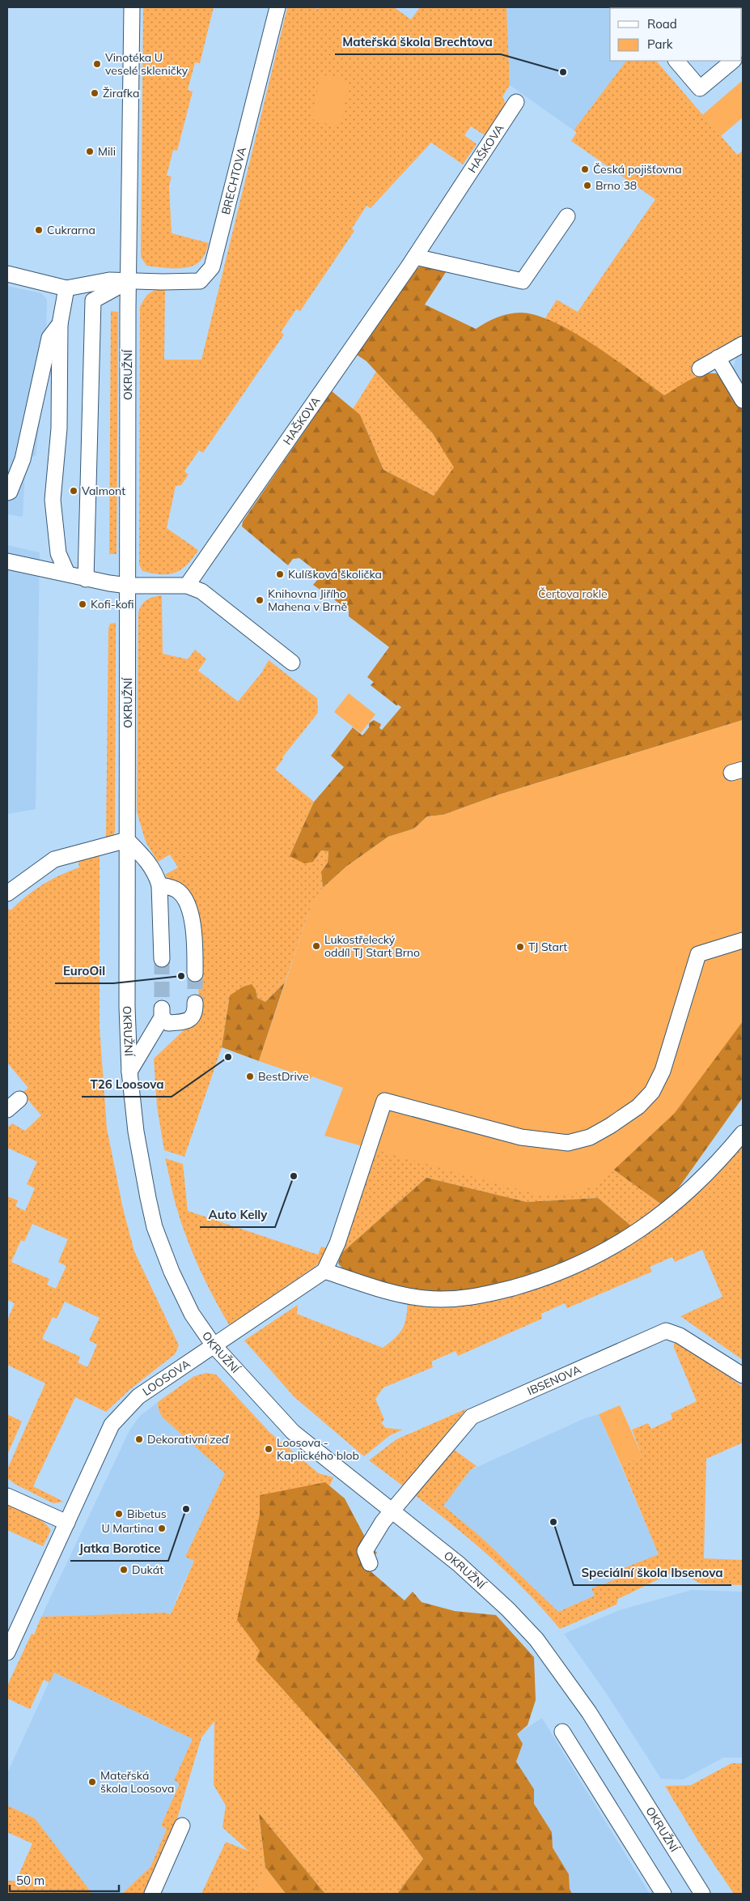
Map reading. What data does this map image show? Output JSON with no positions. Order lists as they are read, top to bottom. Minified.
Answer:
{"streets":{"street":["HAŠKOVA","BRECHTOVA","OKRUŽNÍ","LOOSOVA","IBSENOVA"]},"crossings":[["BRECHTOVA","OKRUŽNÍ"],["OKRUŽNÍ","LOOSOVA"],["OKRUŽNÍ","IBSENOVA"]],"parks":["Čertova rokle"],"places":["Vinotéka U veselé skleničky","Mateřská škola Brechtova","Žirafka","Mili","Česká pojišťovna","Brno 38","Cukrarna","Valmont","Kulíšková školička","Knihovna Jiřího Mahena v Brně","Kofi-kofi","Lukostřelecký oddíl TJ Start Brno","TJ Start","EuroOil","T26 Loosova","BestDrive","Auto Kelly","Dekorativní zeď","Loosova - Kaplického blob","Jatka Borotice","Bibetus","Speciální škola Ibsenova","U Martina","Dukát","Mateřská škola Loosova"],"legend":["Road","Park"],"scale_bar":"50 m"}
